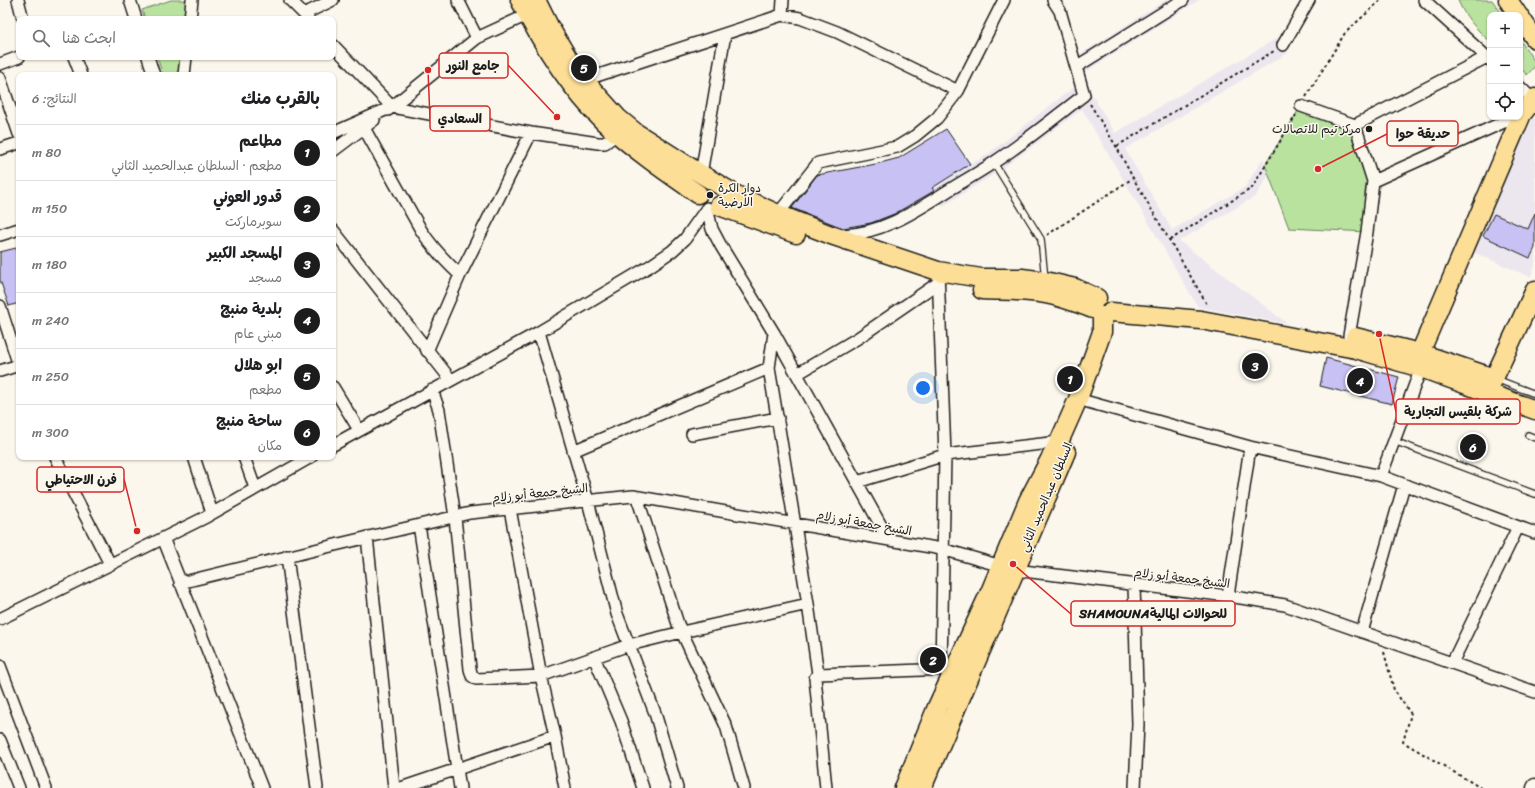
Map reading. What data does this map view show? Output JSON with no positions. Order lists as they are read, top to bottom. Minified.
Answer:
{"streets":{"main road":["السلطان عبدالحميد الثاني"],"street":["الشيخ جمعة أبو زلام"]},"crossings":[["الشيخ جمعة أبو زلام","السلطان عبدالحميد الثاني"]],"places":["السعادي","جامع النور","مركز تيم للاتصالات","حديقة حوا","دوار الكرة الأرضية","شركة بلقيس التجارية","فرن الاحتياطي","SHAMOUNAللحوالات المالية"],"page":{"map_buttons":["+","−"],"search":"ابحث هنا","pins":["5","3","1","4","6","2"],"heading":["بالقرب منك","النتائج: 6"],"list":[{"mark":"1","name":"مطاعم","note":"مطعم · السلطان عبدالحميد الثاني","value":"80 m"},{"mark":"2","name":"قدور العوني","note":"سوبرماركت","value":"150 m"},{"mark":"3","name":"المسجد الكبير","note":"مسجد","value":"180 m"},{"mark":"4","name":"بلدية منبج","note":"مبنى عام","value":"240 m"},{"mark":"5","name":"ابو هلال","note":"مطعم","value":"250 m"},{"mark":"6","name":"ساحة منبج","note":"مكان","value":"300 m"}]}}
